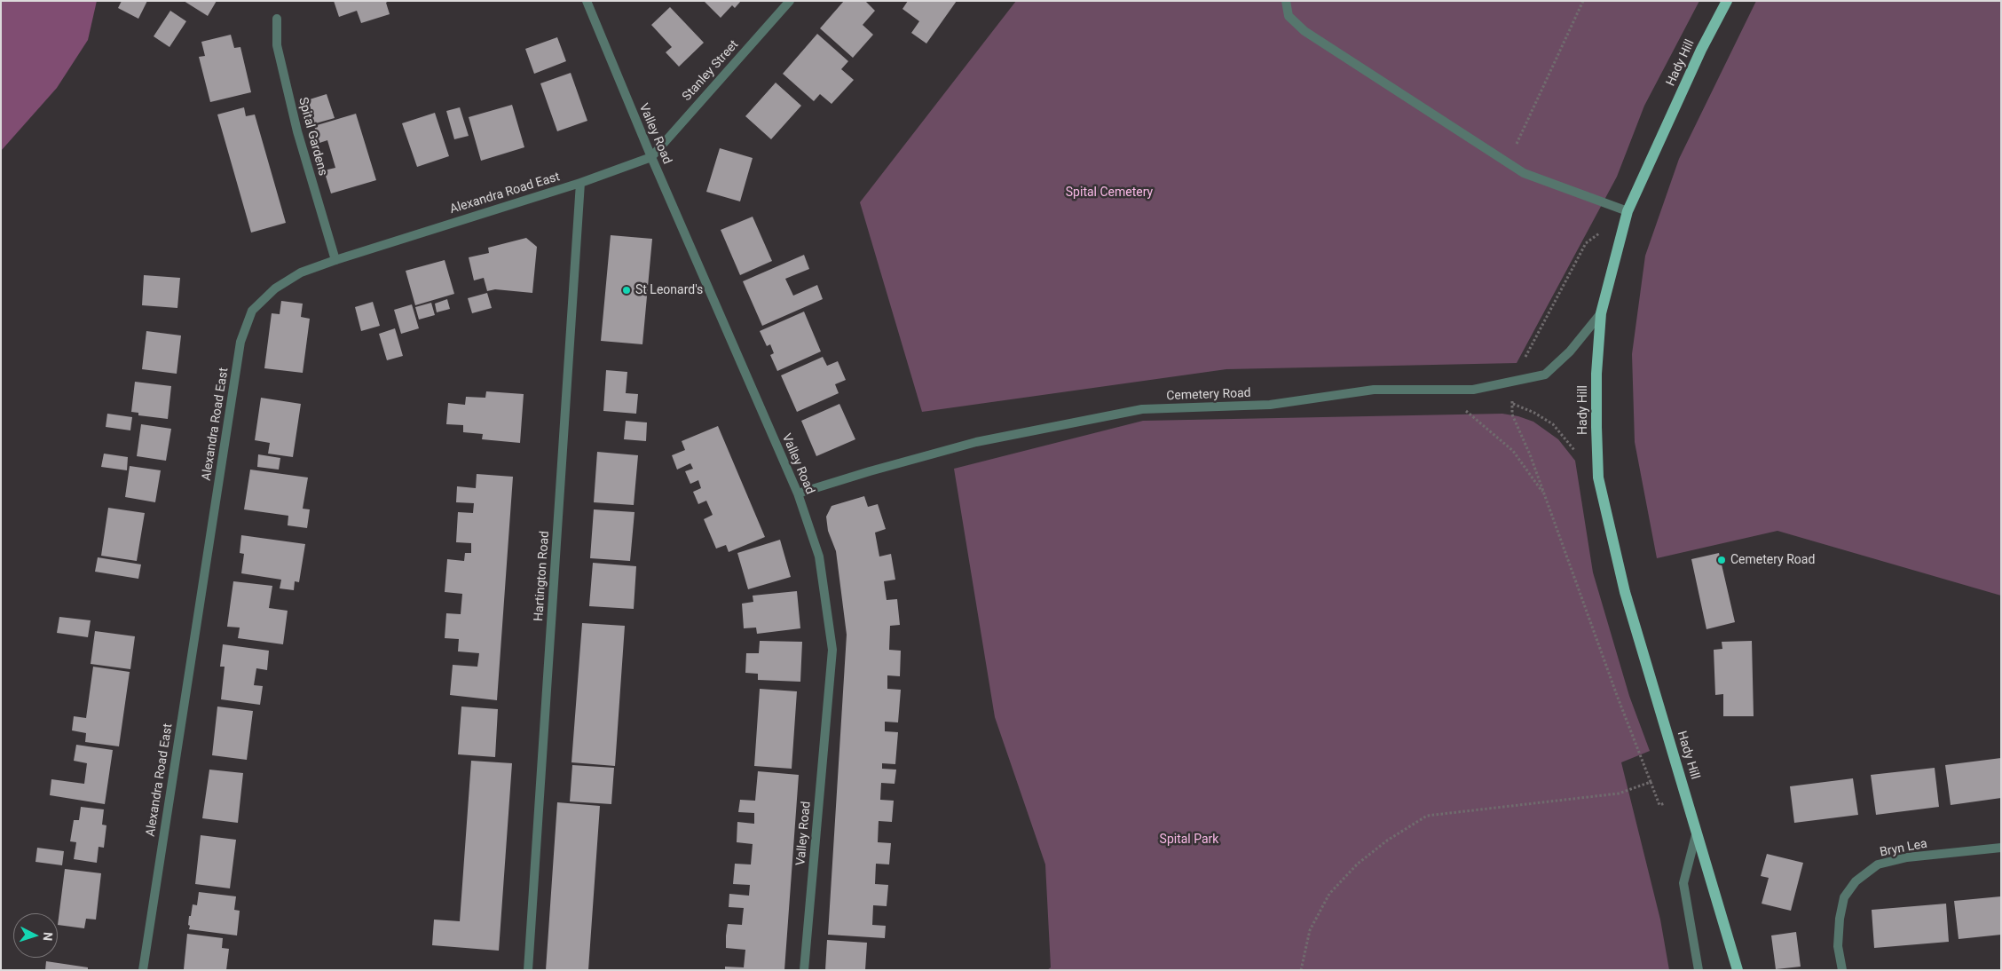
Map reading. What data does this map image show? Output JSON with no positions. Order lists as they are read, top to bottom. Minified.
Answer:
{"streets":{"main road":["Hady Hill"],"street":["Stanley Street","Valley Road","Spital Gardens","Alexandra Road East","Cemetery Road","Hartington Road","Bryn Lea"]},"crossings":[["Hady Hill","Cemetery Road"],["Stanley Street","Valley Road"],["Stanley Street","Alexandra Road East"],["Valley Road","Alexandra Road East"],["Valley Road","Cemetery Road"],["Spital Gardens","Alexandra Road East"],["Alexandra Road East","Hartington Road"]],"parks":["Spital Cemetery","Spital Park"],"places":["St Leonard's","Cemetery Road"],"north":"right"}
